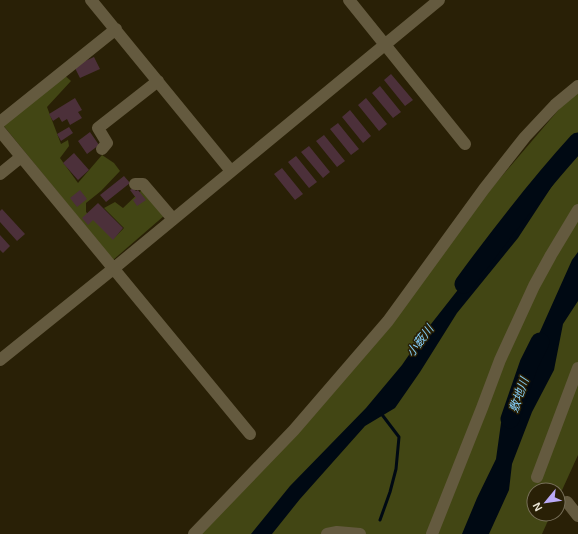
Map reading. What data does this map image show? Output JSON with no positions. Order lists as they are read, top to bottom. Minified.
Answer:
{"water":["小薮川","敷地川"],"north":"bottom left"}
